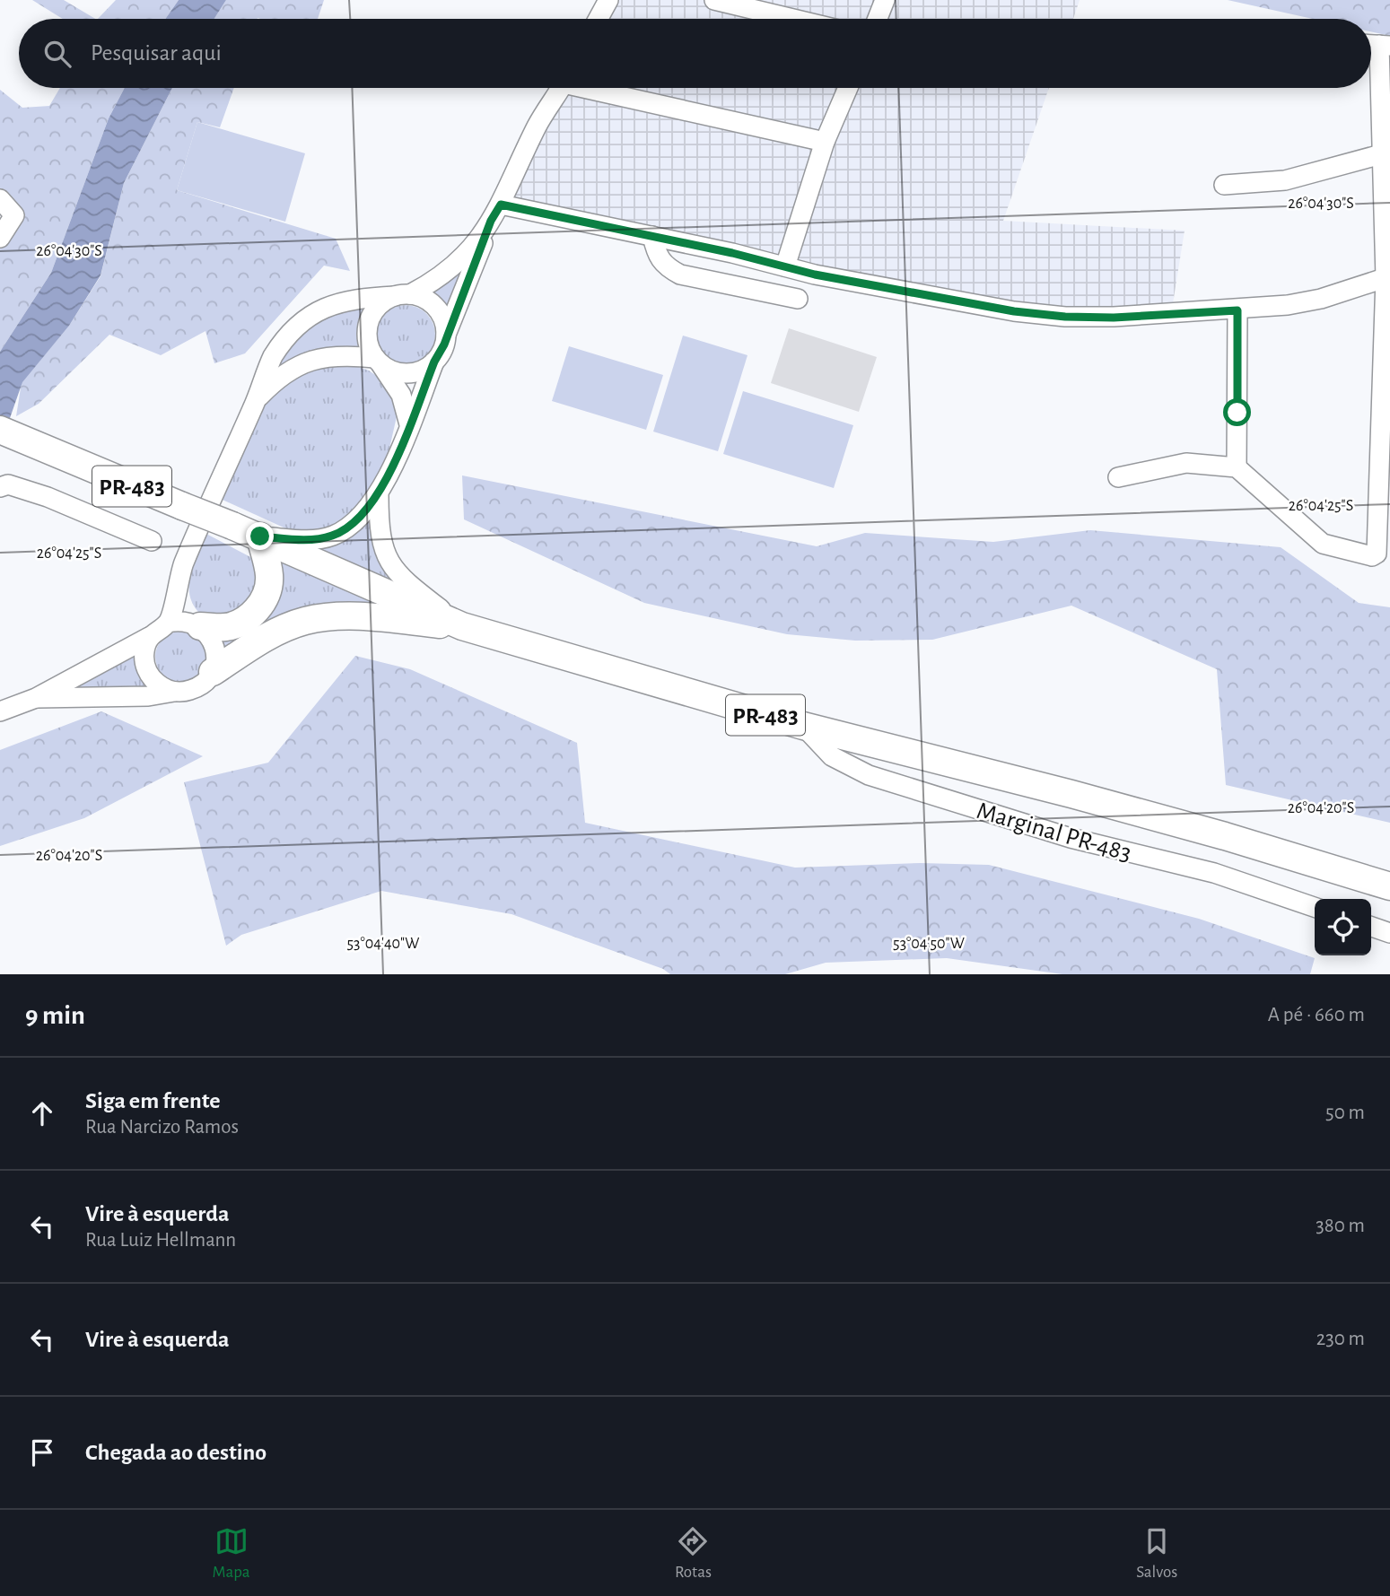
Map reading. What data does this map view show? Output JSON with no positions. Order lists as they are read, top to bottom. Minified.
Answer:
{"streets":{"highway":["PR-483"],"street":["Marginal PR-483"]},"crossings":[["PR-483","Marginal PR-483"]],"page":{"search":"Pesquisar aqui","heading":["9 min","A pé · 660 m"],"list":[["Siga em frente","Rua Narcizo Ramos","50 m"],["Vire à esquerda","Rua Luiz Hellmann","380 m"],["Vire à esquerda","230 m"],"Chegada ao destino"],"nav":["Mapa","Rotas","Salvos"]},"coordinates":["26°04'30\"S","26°04'25\"S","26°04'20\"S","53°04'40\"W","53°04'50\"W"]}
